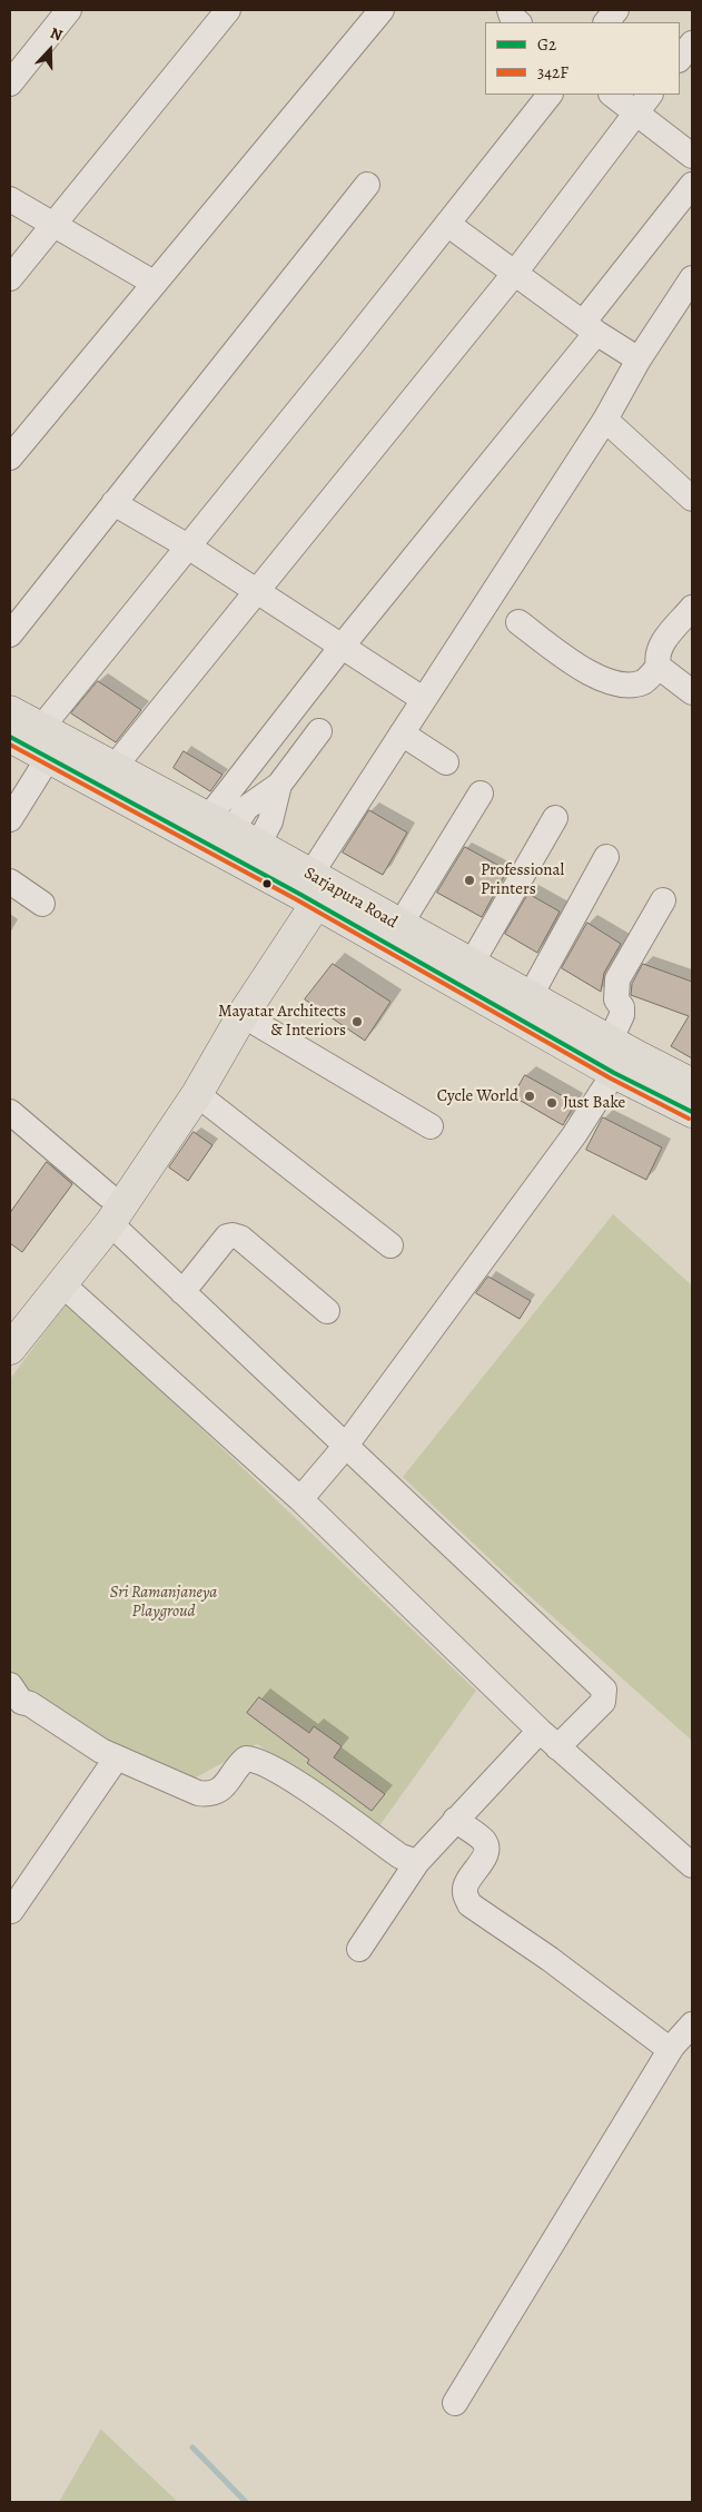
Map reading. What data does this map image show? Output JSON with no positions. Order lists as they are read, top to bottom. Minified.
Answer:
{"streets":{"main road":["Sarjapura Road"]},"parks":["Sri Ramanjaneya Playgroud"],"places":["Professional Printers","Mayatar Architects & Interiors","Cycle World","Just Bake"],"lines":["transit line G2","transit line 342F"],"legend":["G2","342F"],"north":"top"}
